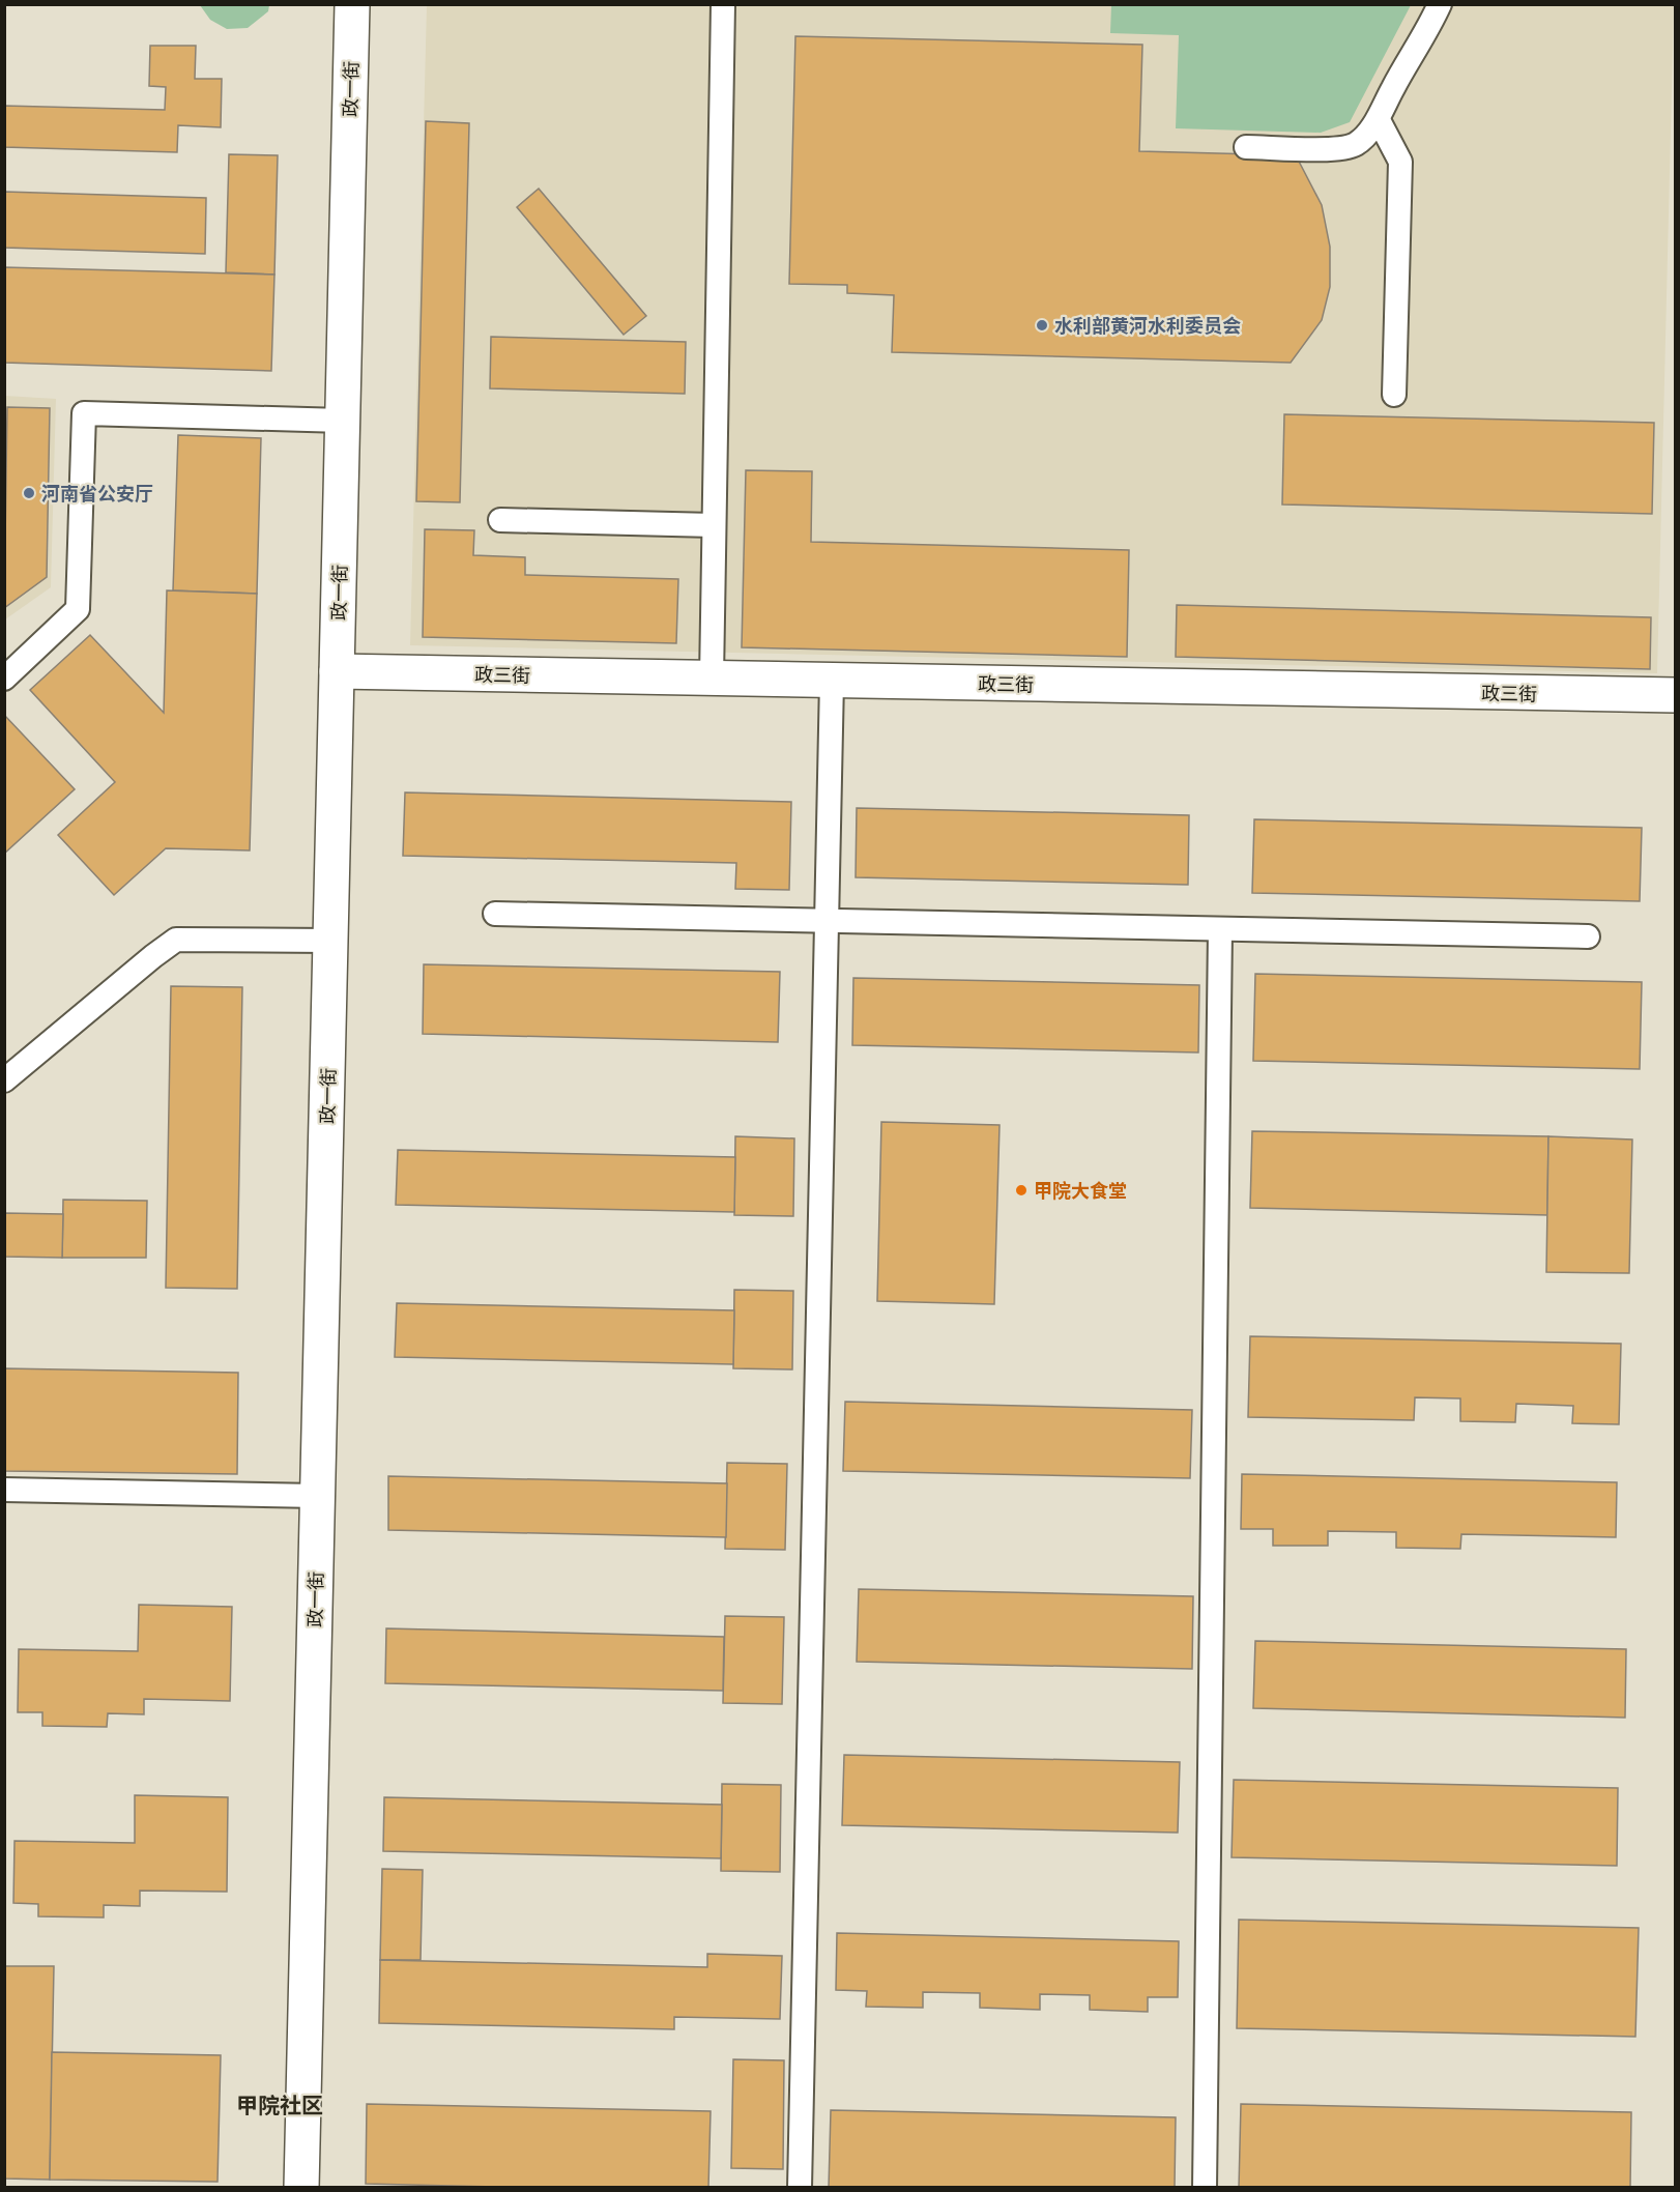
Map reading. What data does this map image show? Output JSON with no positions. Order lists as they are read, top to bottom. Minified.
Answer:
{"streets":{"street":["政一街","政三街"]},"crossings":[["政一街","政三街"]],"districts":["甲院社区"],"places":["水利部黄河水利委员会","河南省公安厅","甲院大食堂"]}
